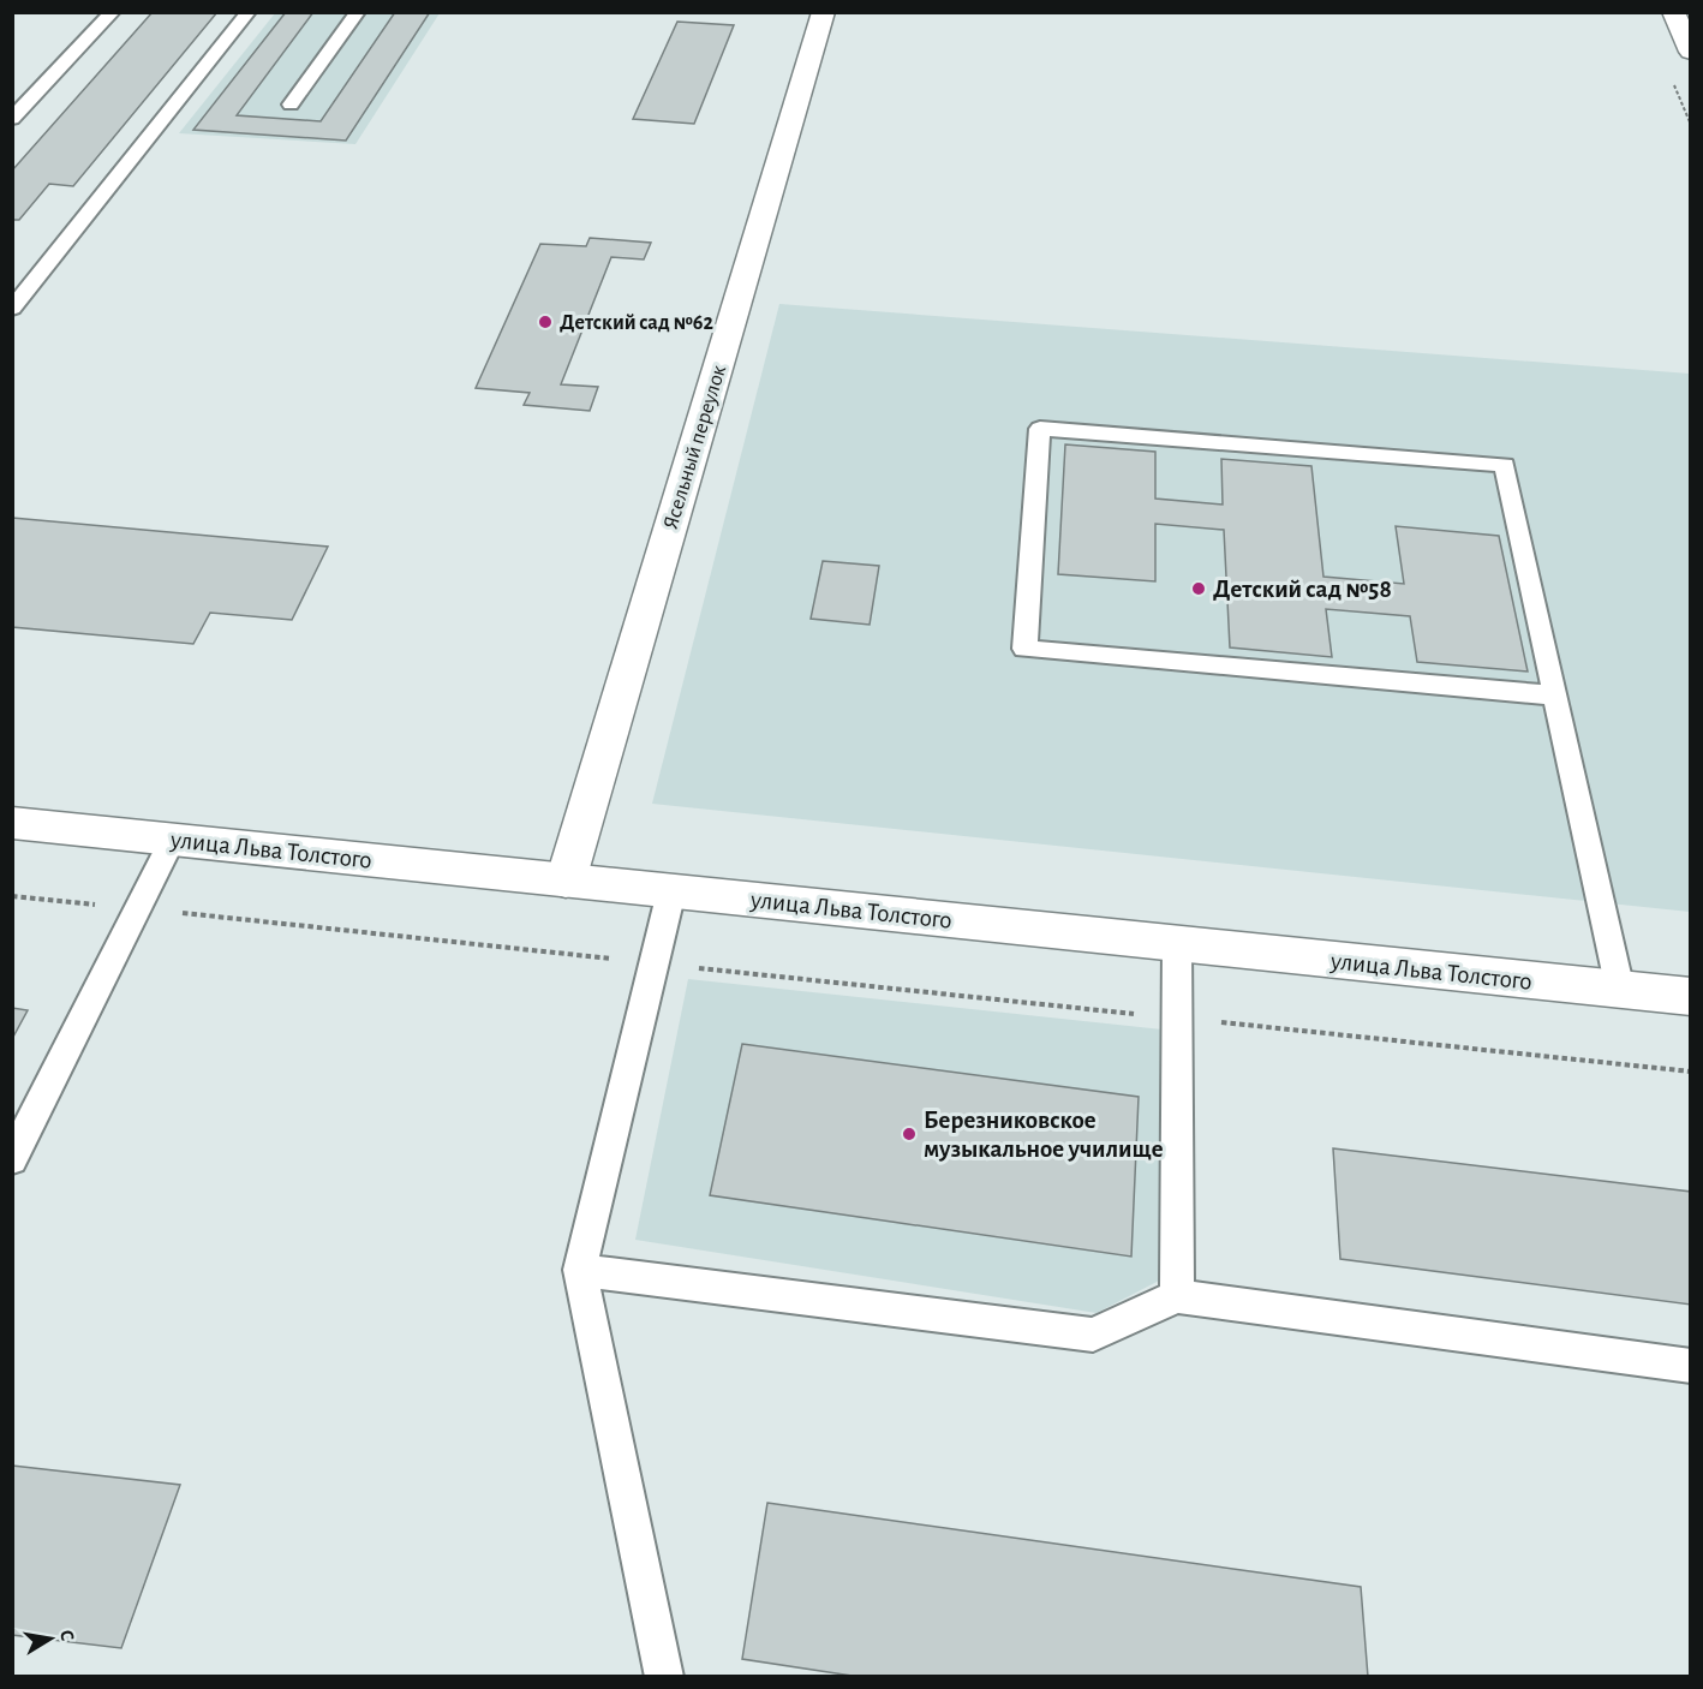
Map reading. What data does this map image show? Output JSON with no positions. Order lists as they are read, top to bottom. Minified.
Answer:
{"streets":{"street":["Ясельный переулок","улица Льва Толстого"]},"crossings":[["Ясельный переулок","улица Льва Толстого"]],"places":["Детский сад №62","Детский сад №58","Березниковское музыкальное училище"],"north":"right"}
